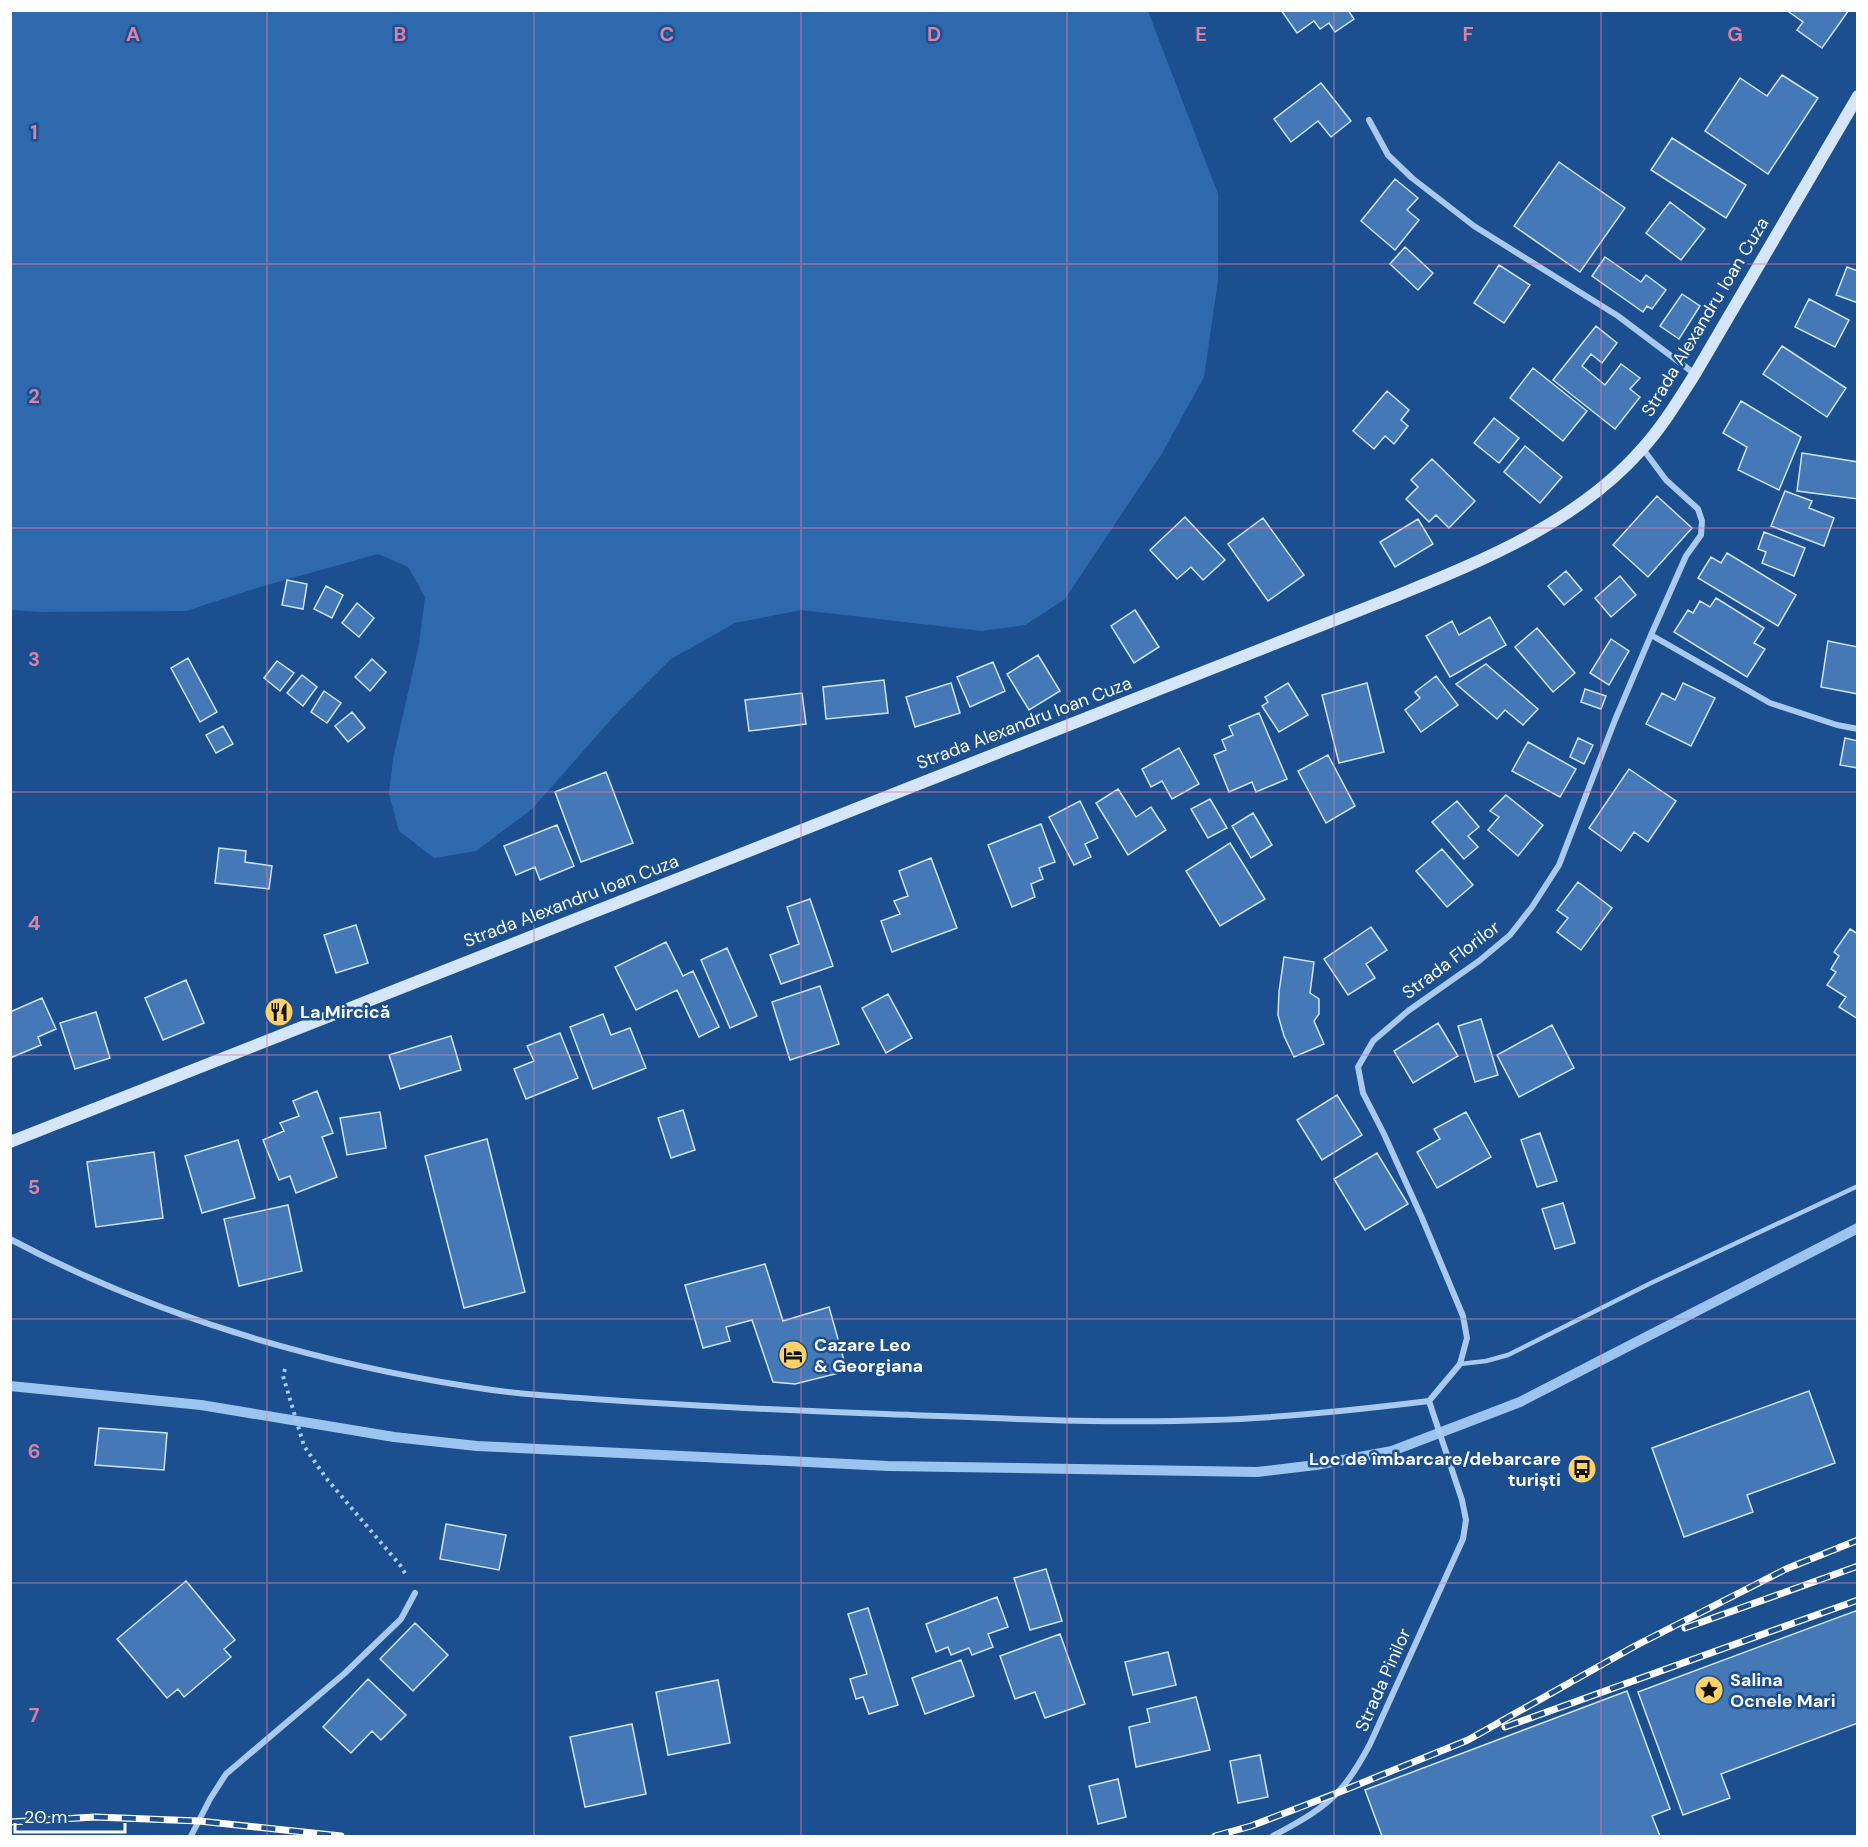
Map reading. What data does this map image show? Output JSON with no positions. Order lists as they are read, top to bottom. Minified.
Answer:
{"streets":{"main road":["Strada Alexandru Ioan Cuza"],"street":["Strada Florilor","Strada Pinilor"]},"crossings":[["Strada Alexandru Ioan Cuza","Strada Florilor"],["Strada Florilor","Strada Pinilor"]],"places":{"restaurant":["La Mircică"],"hotel":["Cazare Leo & Georgiana"],"bus stop":["Loc de îmbarcare/debarcare turiști"],"place":["Salina Ocnele Mari"]},"scale_bar":"20 m","grid":{"columns":["A","B","C","D","E","F","G"],"rows":["1","2","3","4","5","6","7"]}}
